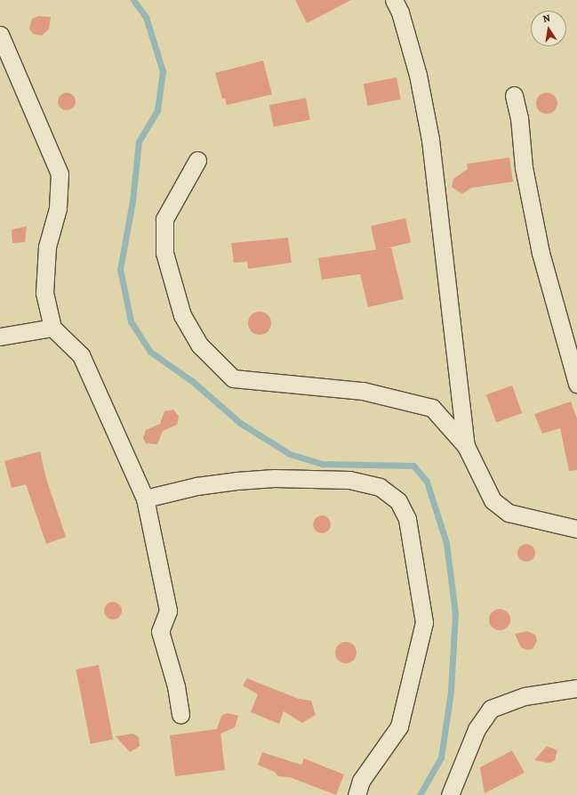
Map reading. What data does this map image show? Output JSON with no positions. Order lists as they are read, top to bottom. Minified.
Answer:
{"north":"top"}
